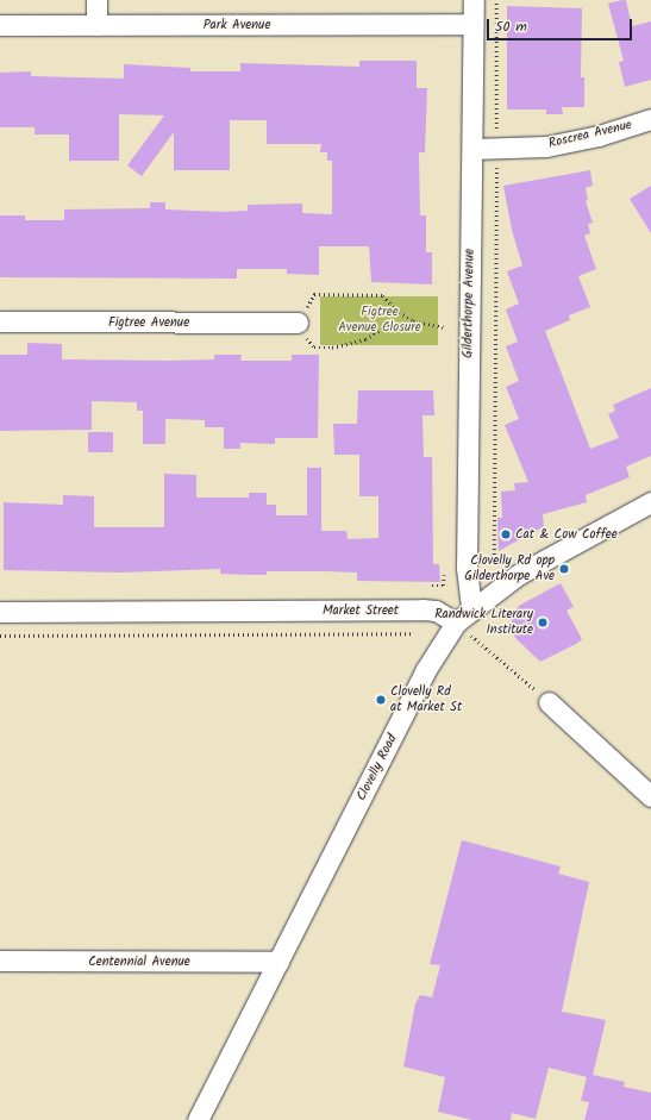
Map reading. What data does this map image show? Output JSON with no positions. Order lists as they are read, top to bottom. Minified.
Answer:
{"streets":{"street":["Park Avenue","Roscrea Avenue","Gilderthorpe Avenue","Figtree Avenue","Market Street","Clovelly Road","Centennial Avenue"]},"crossings":[["Park Avenue","Gilderthorpe Avenue"],["Roscrea Avenue","Gilderthorpe Avenue"],["Gilderthorpe Avenue","Clovelly Road"],["Market Street","Clovelly Road"],["Clovelly Road","Centennial Avenue"]],"parks":["Figtree Avenue Closure"],"places":["Cat & Cow Coffee","Clovelly Rd opp Gilderthorpe Ave","Randwick Literary Institute","Clovelly Rd at Market St"],"scale_bar":"50 m"}
